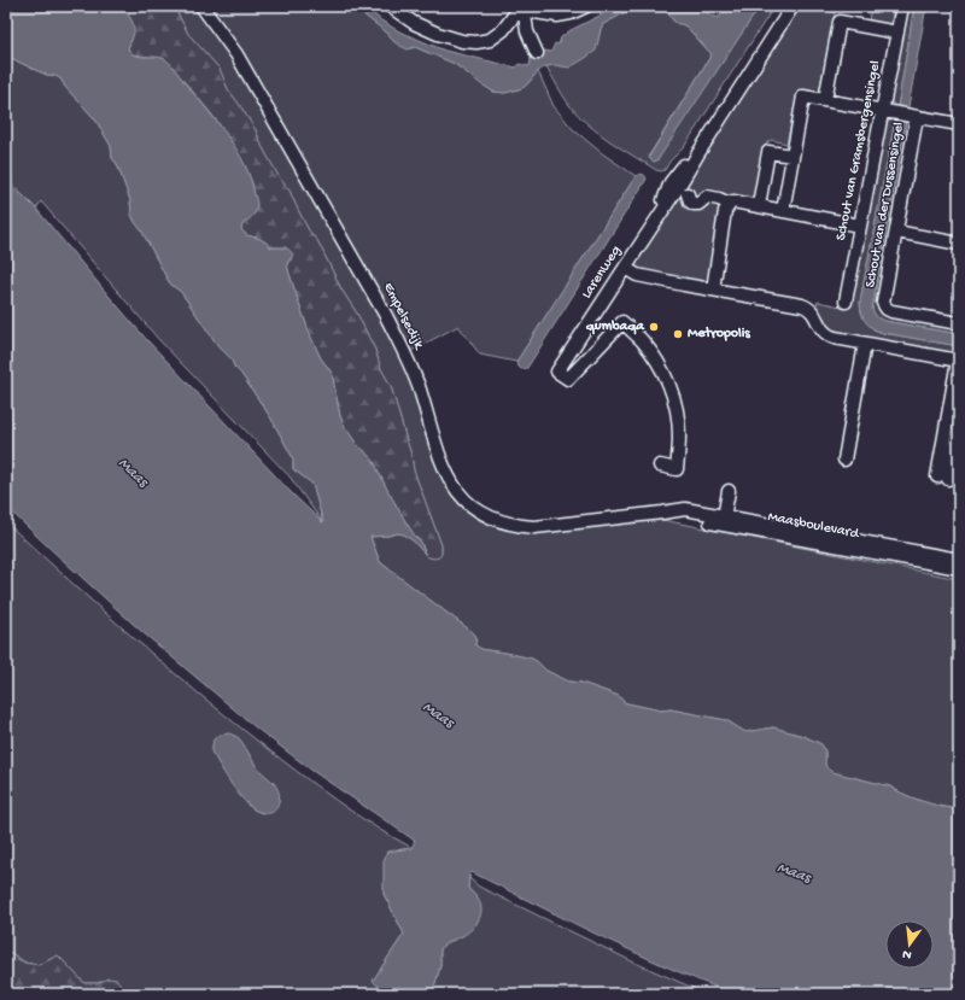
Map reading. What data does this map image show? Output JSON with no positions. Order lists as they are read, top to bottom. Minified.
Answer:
{"streets":{"street":["Schout van Gramsbergensingel","Schout van der Dussensingel","Larenweg","Empelsedijk","Maasboulevard"]},"crossings":[["Schout van Gramsbergensingel","Schout van der Dussensingel"],["Empelsedijk","Maasboulevard"]],"water":["Maas"],"places":["qumbaqa","Metropolis"],"north":"bottom"}
